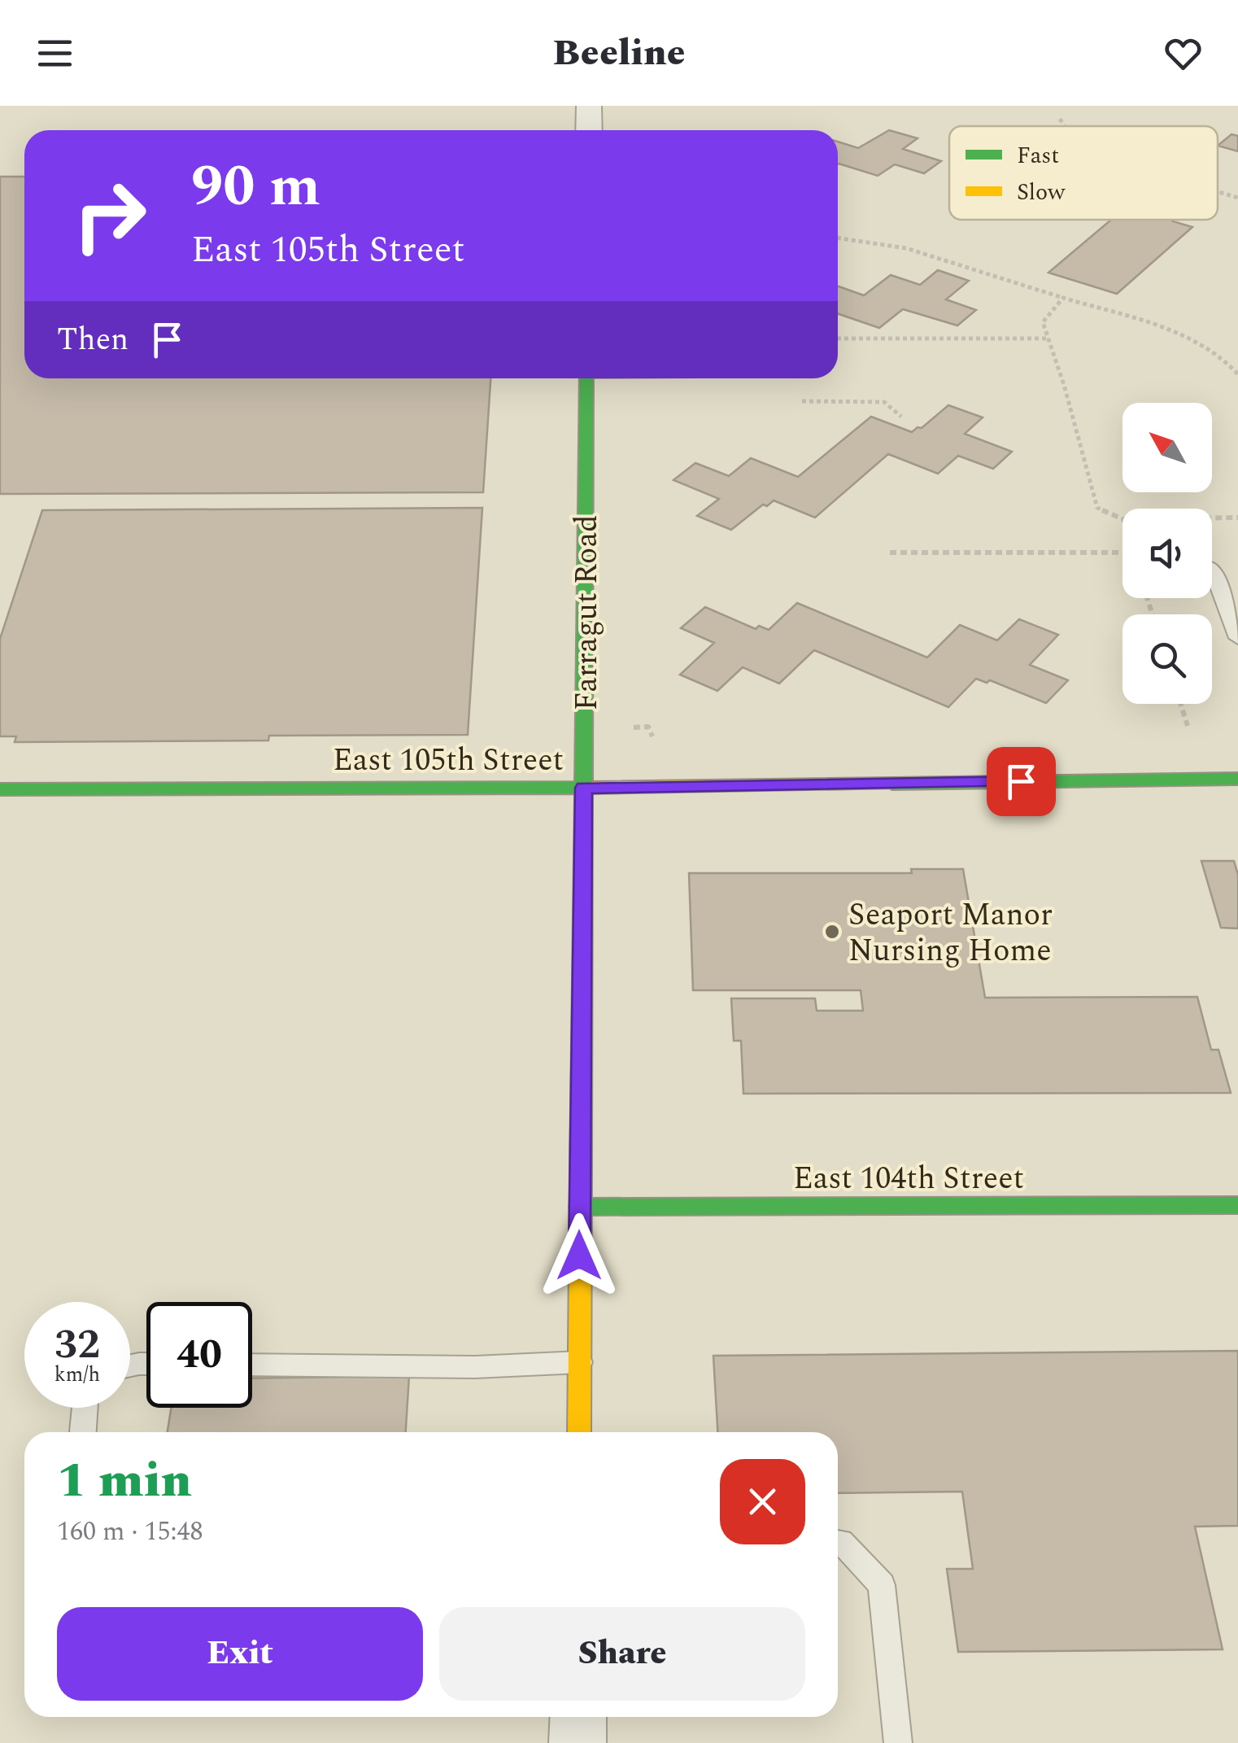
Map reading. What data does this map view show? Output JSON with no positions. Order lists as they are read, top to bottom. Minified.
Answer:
{"streets":{"street":["Farragut Road","East 105th Street","East 104th Street"]},"crossings":[["Farragut Road","East 105th Street"],["Farragut Road","East 104th Street"]],"places":["Seaport Manor Nursing Home"],"legend":["Fast","Slow"],"north":"top left","page":{"header":"Beeline","turn":["90 m","East 105th Street"],"then":"Then","speed":"32 km/h","limit":"40","heading":["1 min","160 m · 15:48"],"buttons":["Exit","Share"]}}
